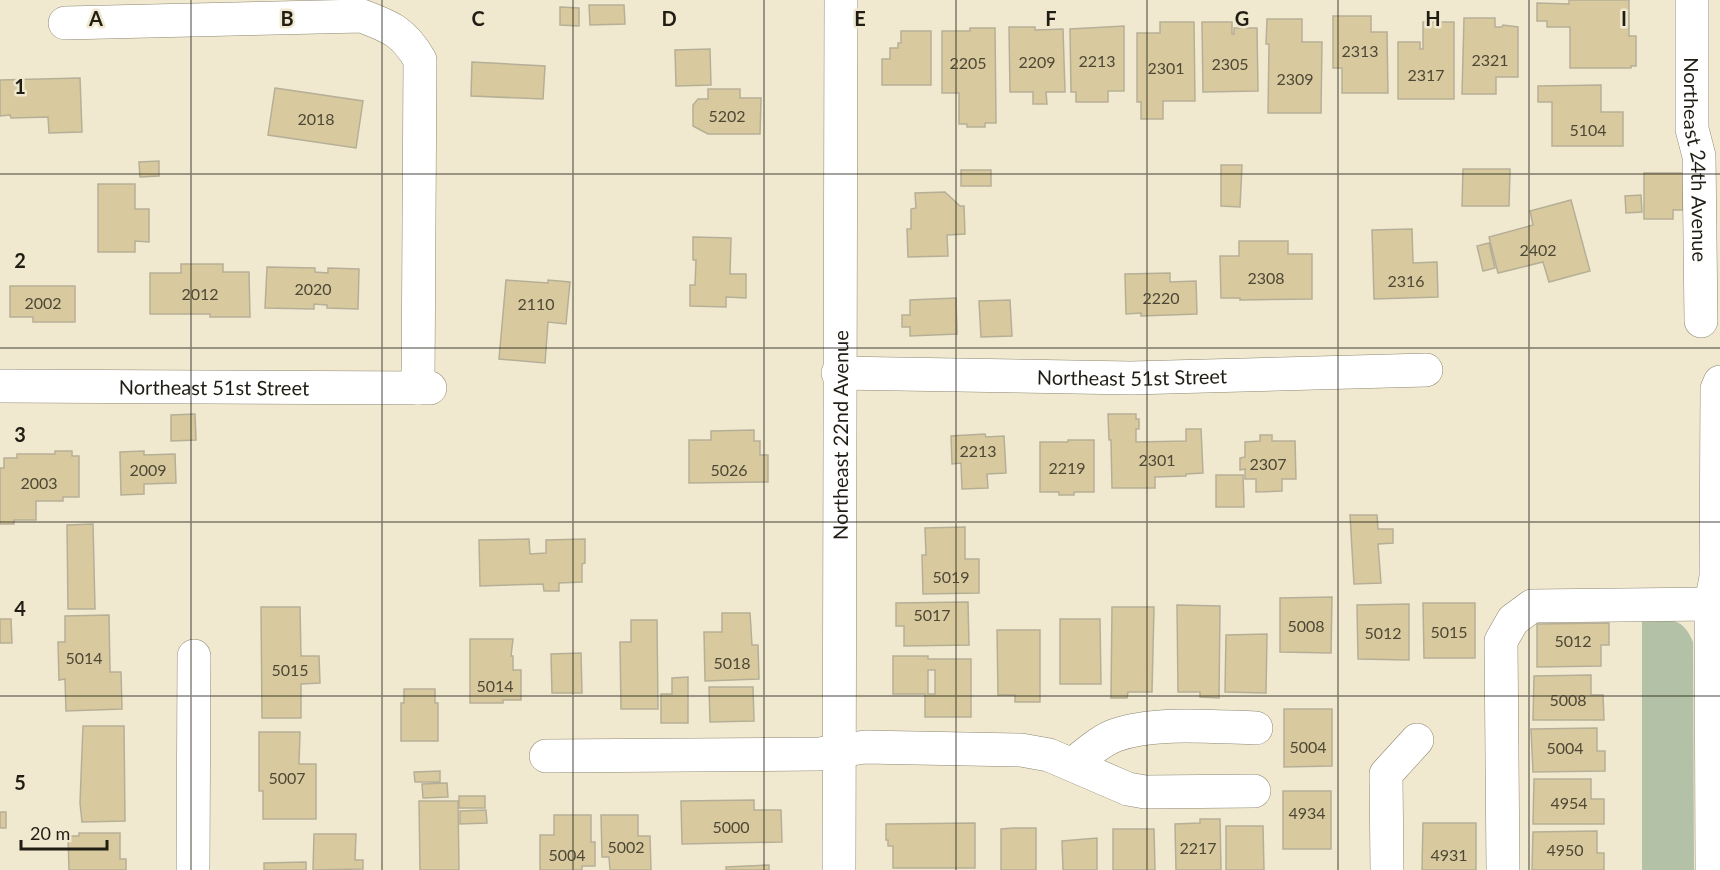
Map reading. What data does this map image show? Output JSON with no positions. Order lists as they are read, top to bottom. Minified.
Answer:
{"streets":{"street":["Northeast 24th Avenue","Northeast 51st Street","Northeast 22nd Avenue"]},"crossings":[["Northeast 51st Street","Northeast 22nd Avenue"]],"house_numbers":["2313","2321","2213","2209","2205","2305","2301","2317","2309","5202","2018","5104","2402","2308","2316","2020","2012","2220","2002","2110","2213","2301","2307","2219","2009","5026","2003","5019","5017","5008","5015","5012","5012","5014","5018","5015","5014","5008","5004","5004","5007","4954","4934","5000","5002","2217","4950","5004","4931"],"scale_bar":"20 m","grid":{"columns":["A","B","C","D","E","F","G","H","I"],"rows":["1","2","3","4","5"]}}
